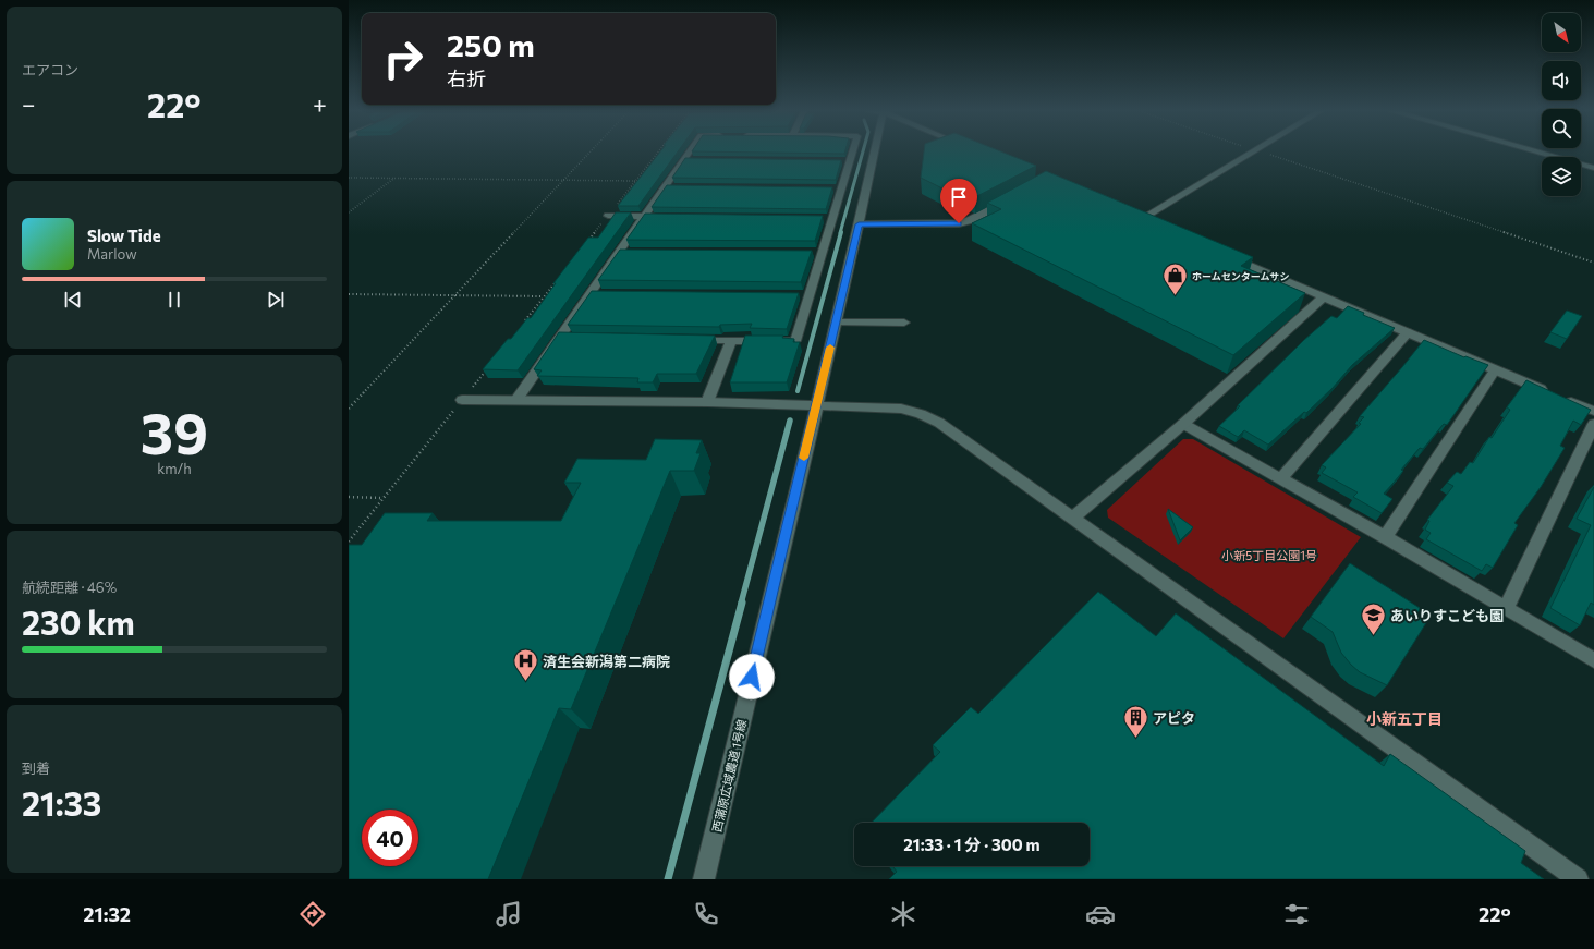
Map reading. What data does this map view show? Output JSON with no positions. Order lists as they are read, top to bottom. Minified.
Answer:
{"streets":{"street":["西蒲原広域農道 1号線"]},"districts":["小新五丁目"],"parks":["小新5丁目公園1号"],"places":{"shop":["ホームセンタームサシ"],"school or university":["あいりすこども園"],"hospital":["済生会新潟第二病院"],"building":["アピタ"]},"north":"bottom right","page":{"tile":["エアコン",["39","km/h"],["航続距離 · 46%","230 km"],["到着","21:33"]],"turn":["250 m","右折"],"heat":["−","22°","+"],"song":["Slow Tide","Marlow"],"limit":"40","trip":"21:33 · 1 分 · 300 m","tabs":["21:32","22°"]}}
